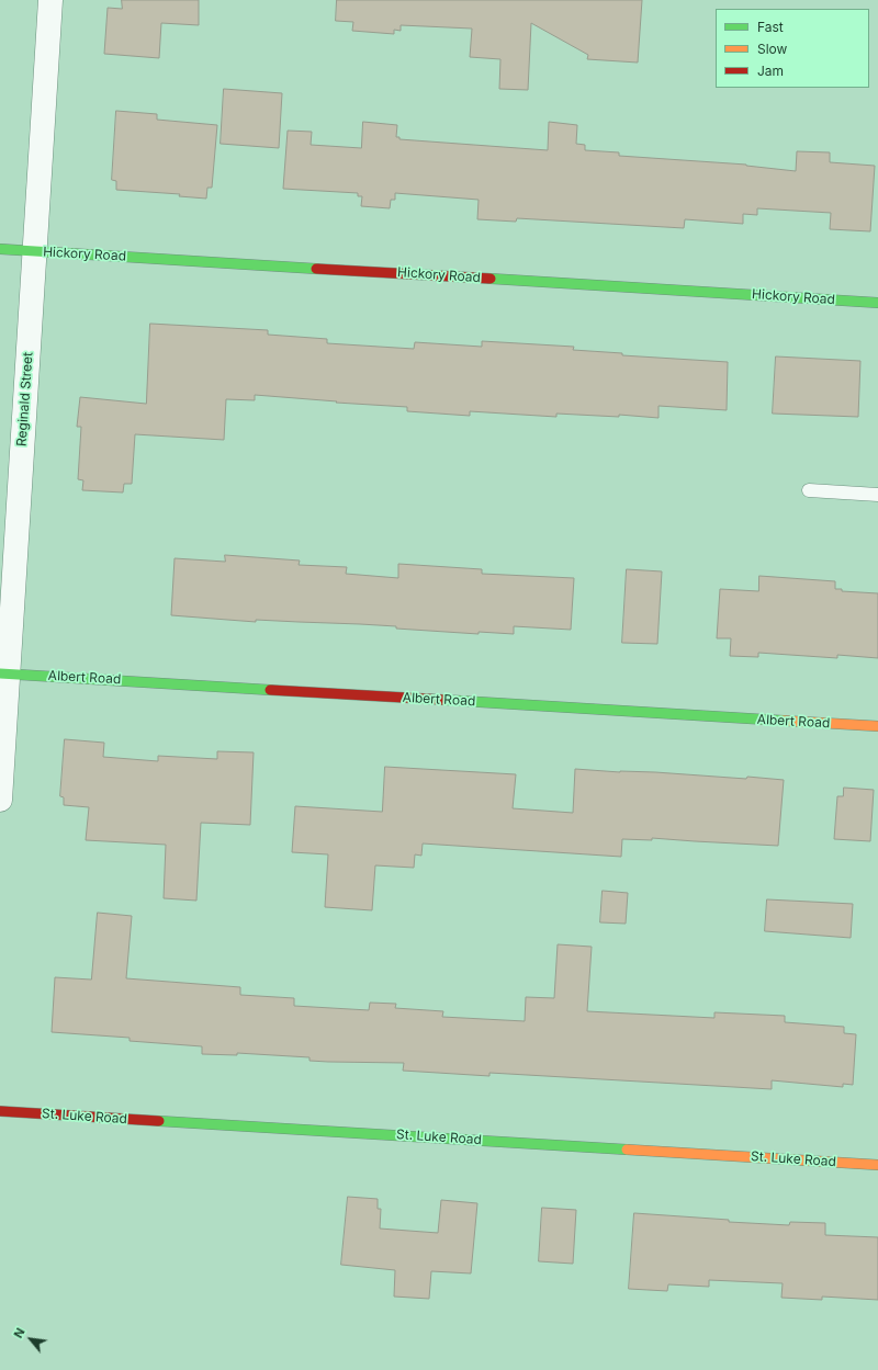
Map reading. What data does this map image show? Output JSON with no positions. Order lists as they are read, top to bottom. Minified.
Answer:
{"streets":{"street":["Hickory Road","Reginald Street","Albert Road","St. Luke Road"]},"crossings":[["Hickory Road","Reginald Street"],["Reginald Street","Albert Road"]],"legend":["Fast","Slow","Jam"],"north":"top left"}
